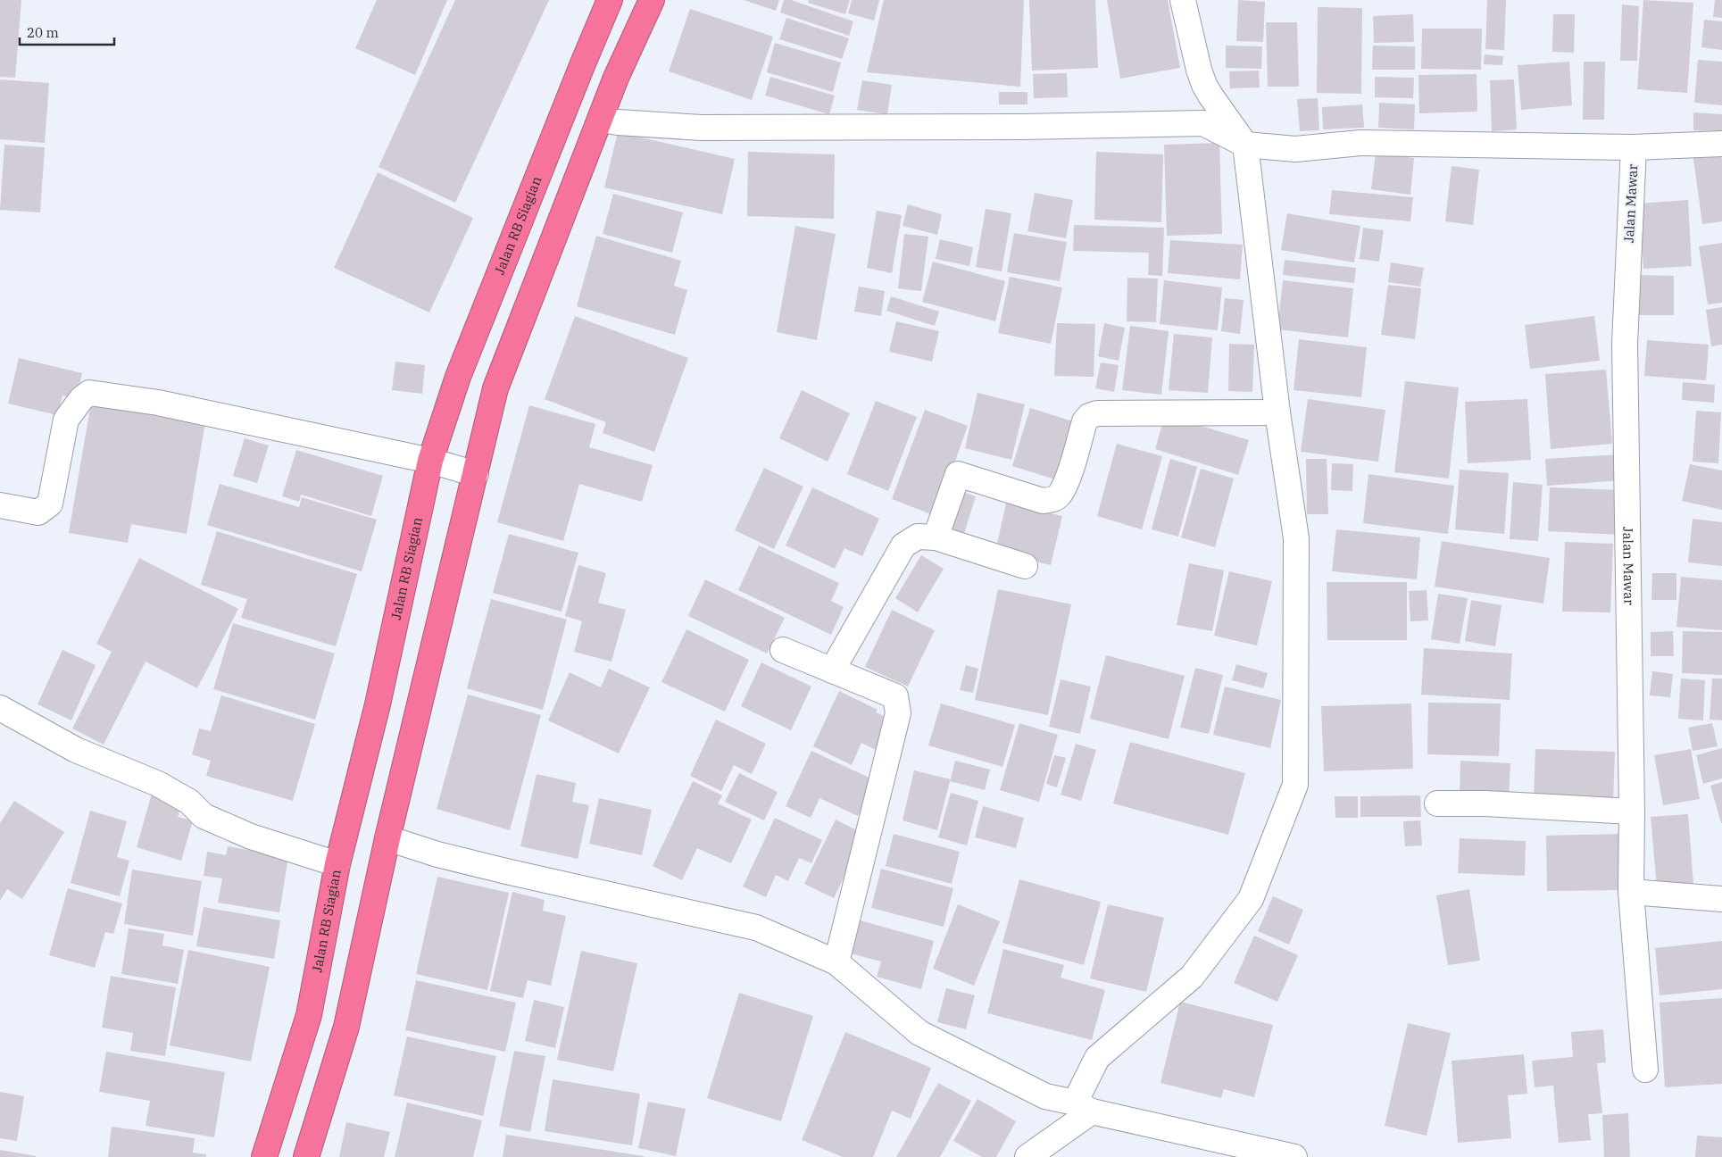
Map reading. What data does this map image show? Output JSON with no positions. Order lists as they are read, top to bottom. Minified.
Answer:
{"streets":{"highway":["Jalan RB Siagian"],"street":["Jalan Mawar"]},"scale_bar":"20 m"}
